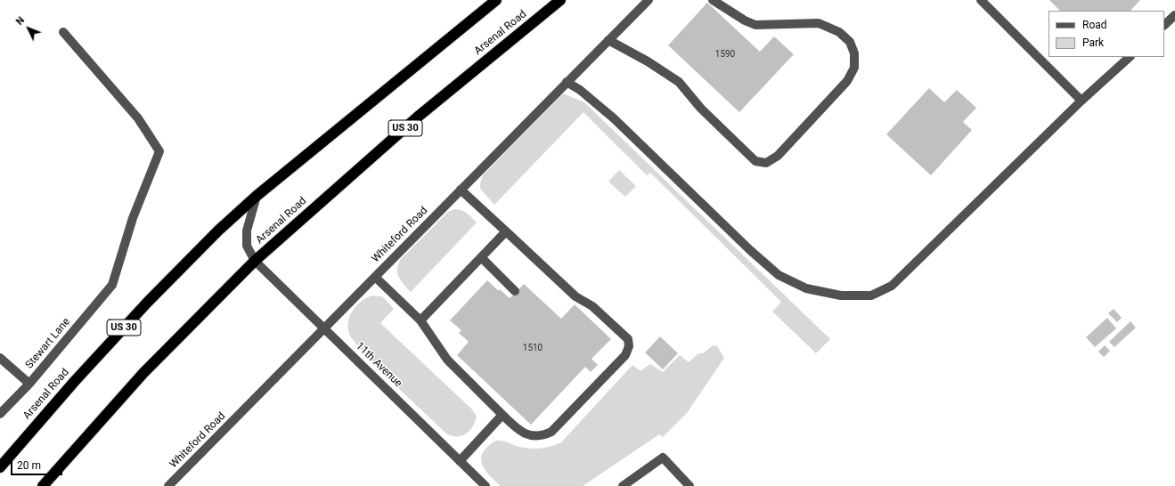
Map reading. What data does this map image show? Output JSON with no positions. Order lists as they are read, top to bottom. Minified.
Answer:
{"streets":{"highway":["Arsenal Road","US 30"],"street":["Whiteford Road","Stewart Lane","11th Avenue"]},"crossings":[["Arsenal Road","11th Avenue"],["Whiteford Road","11th Avenue"]],"house_numbers":["1590","1510"],"legend":["Road","Park"],"scale_bar":"20 m","north":"top left"}
